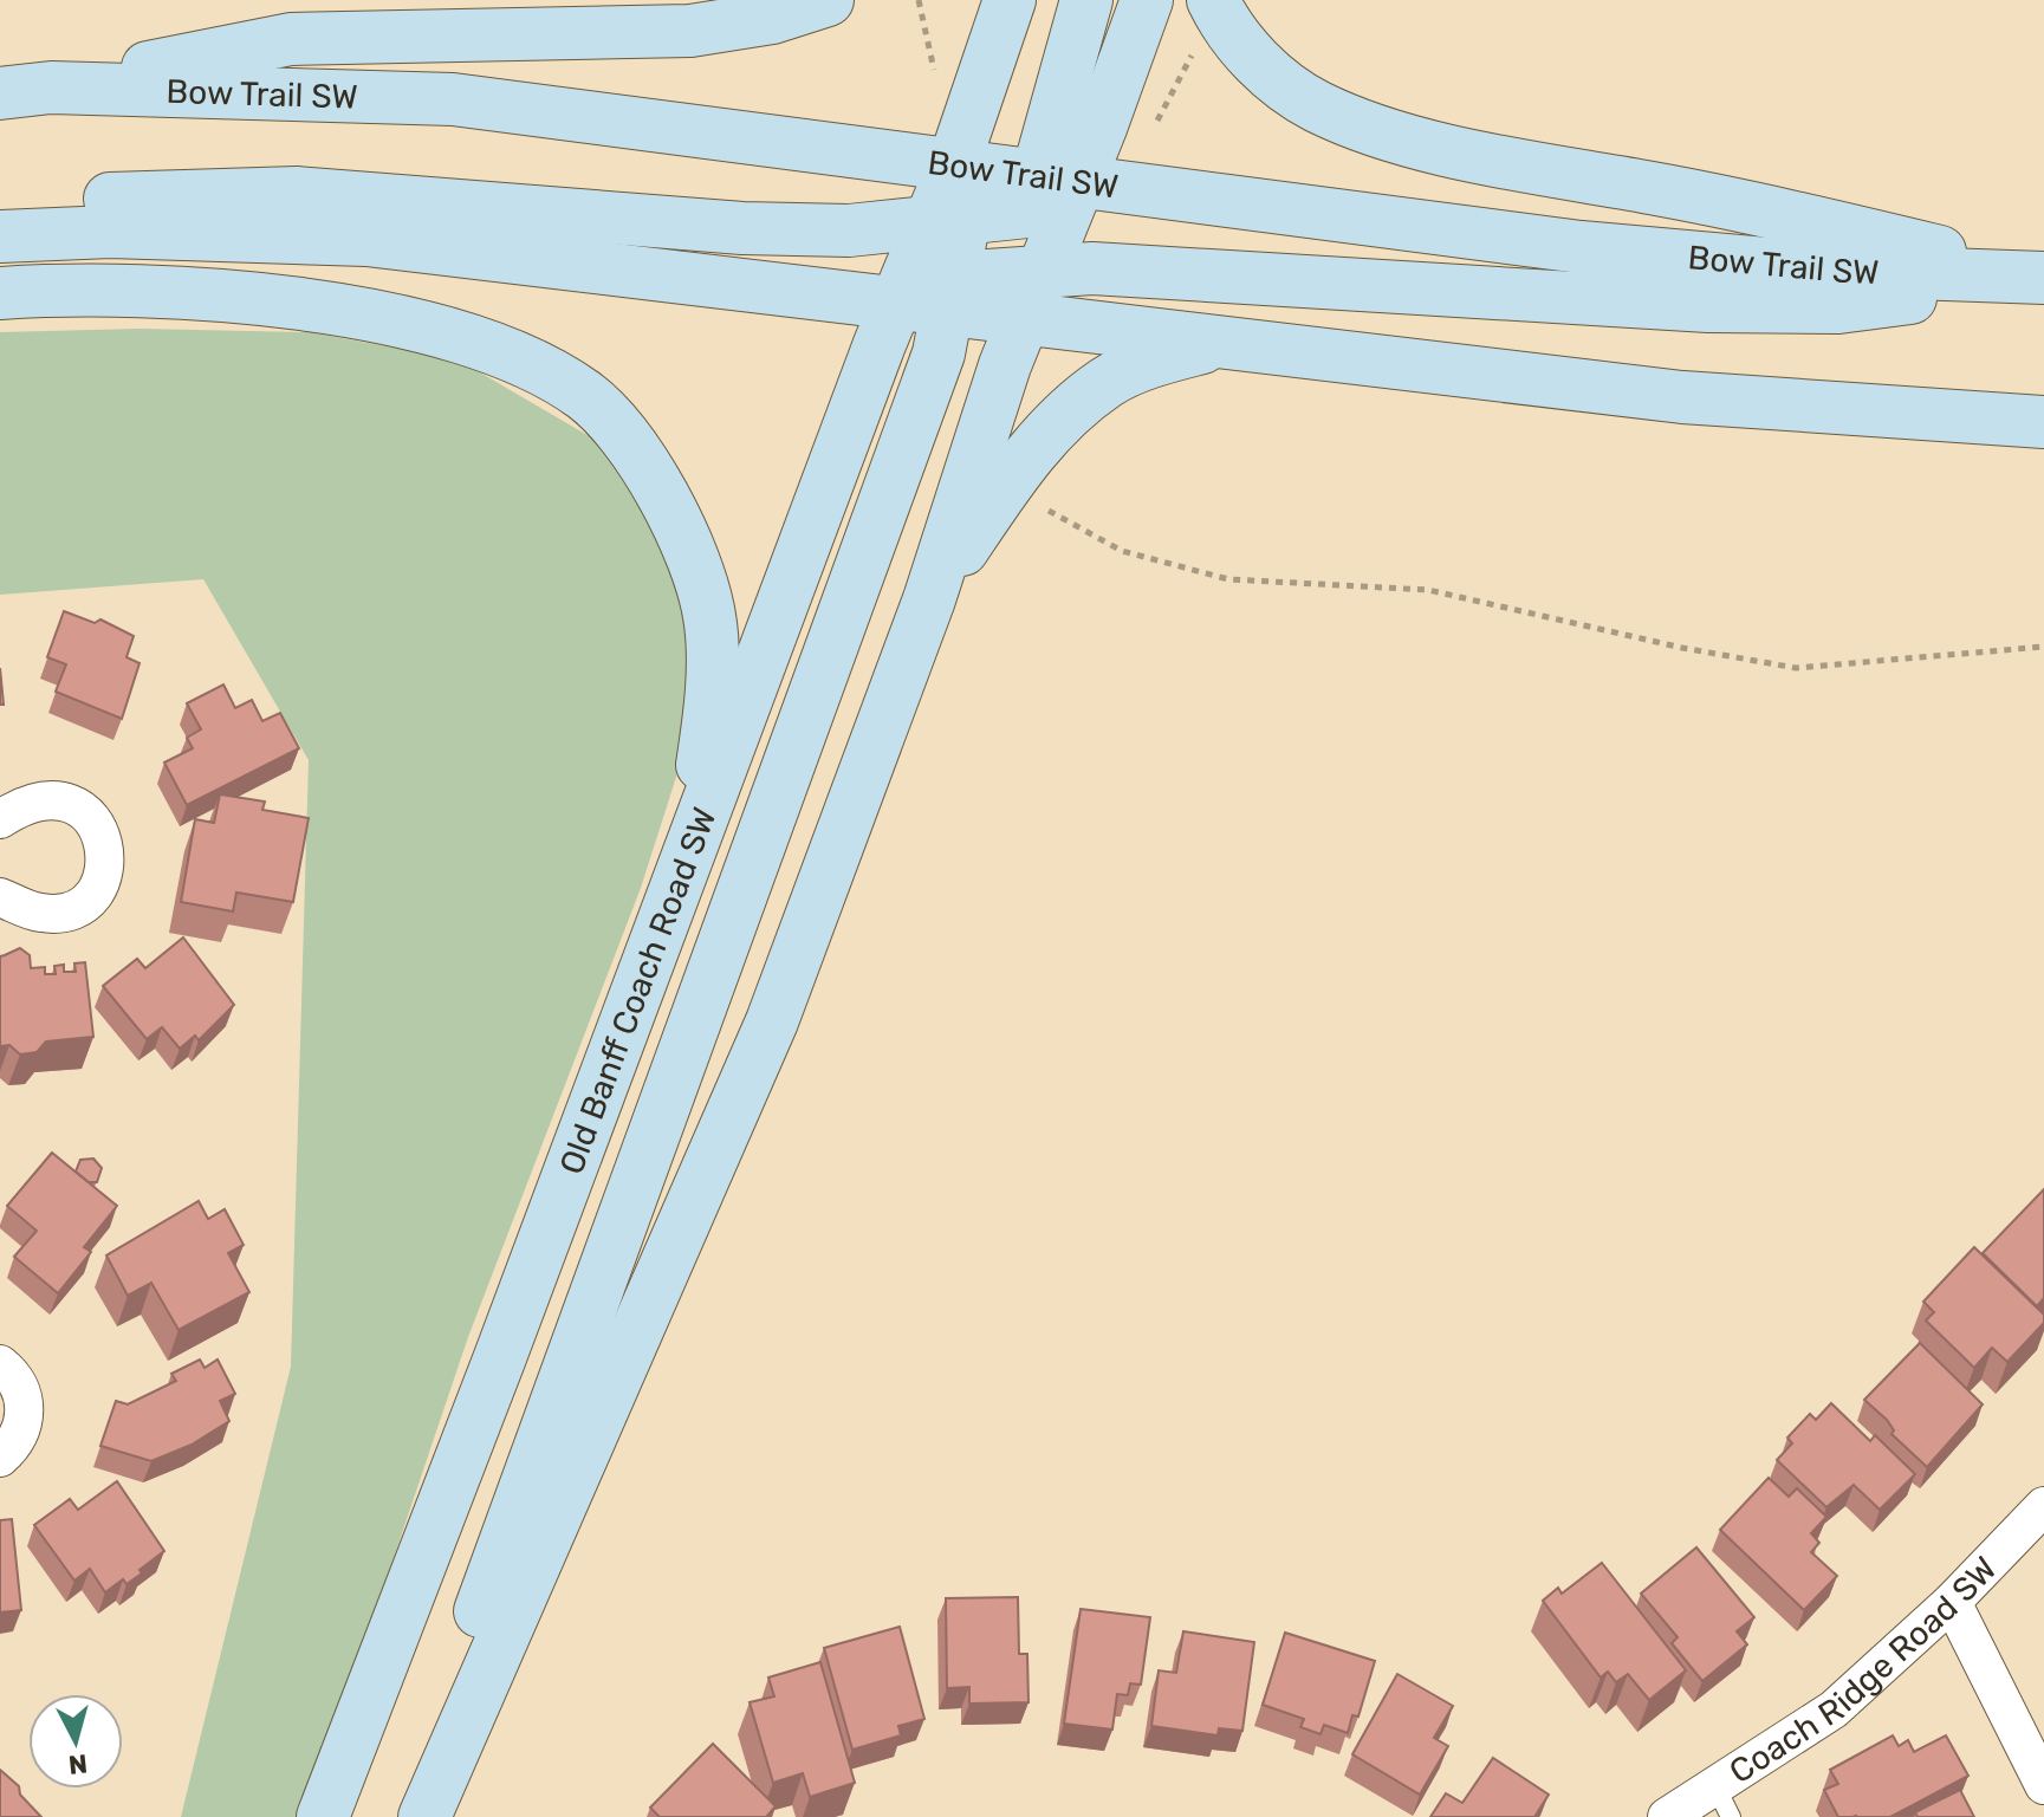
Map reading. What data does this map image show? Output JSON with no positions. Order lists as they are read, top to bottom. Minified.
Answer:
{"streets":{"main road":["Bow Trail SW","Old Banff Coach Road SW"],"street":["Coach Ridge Road SW"]},"crossings":[["Bow Trail SW","Old Banff Coach Road SW"]],"north":"bottom"}
